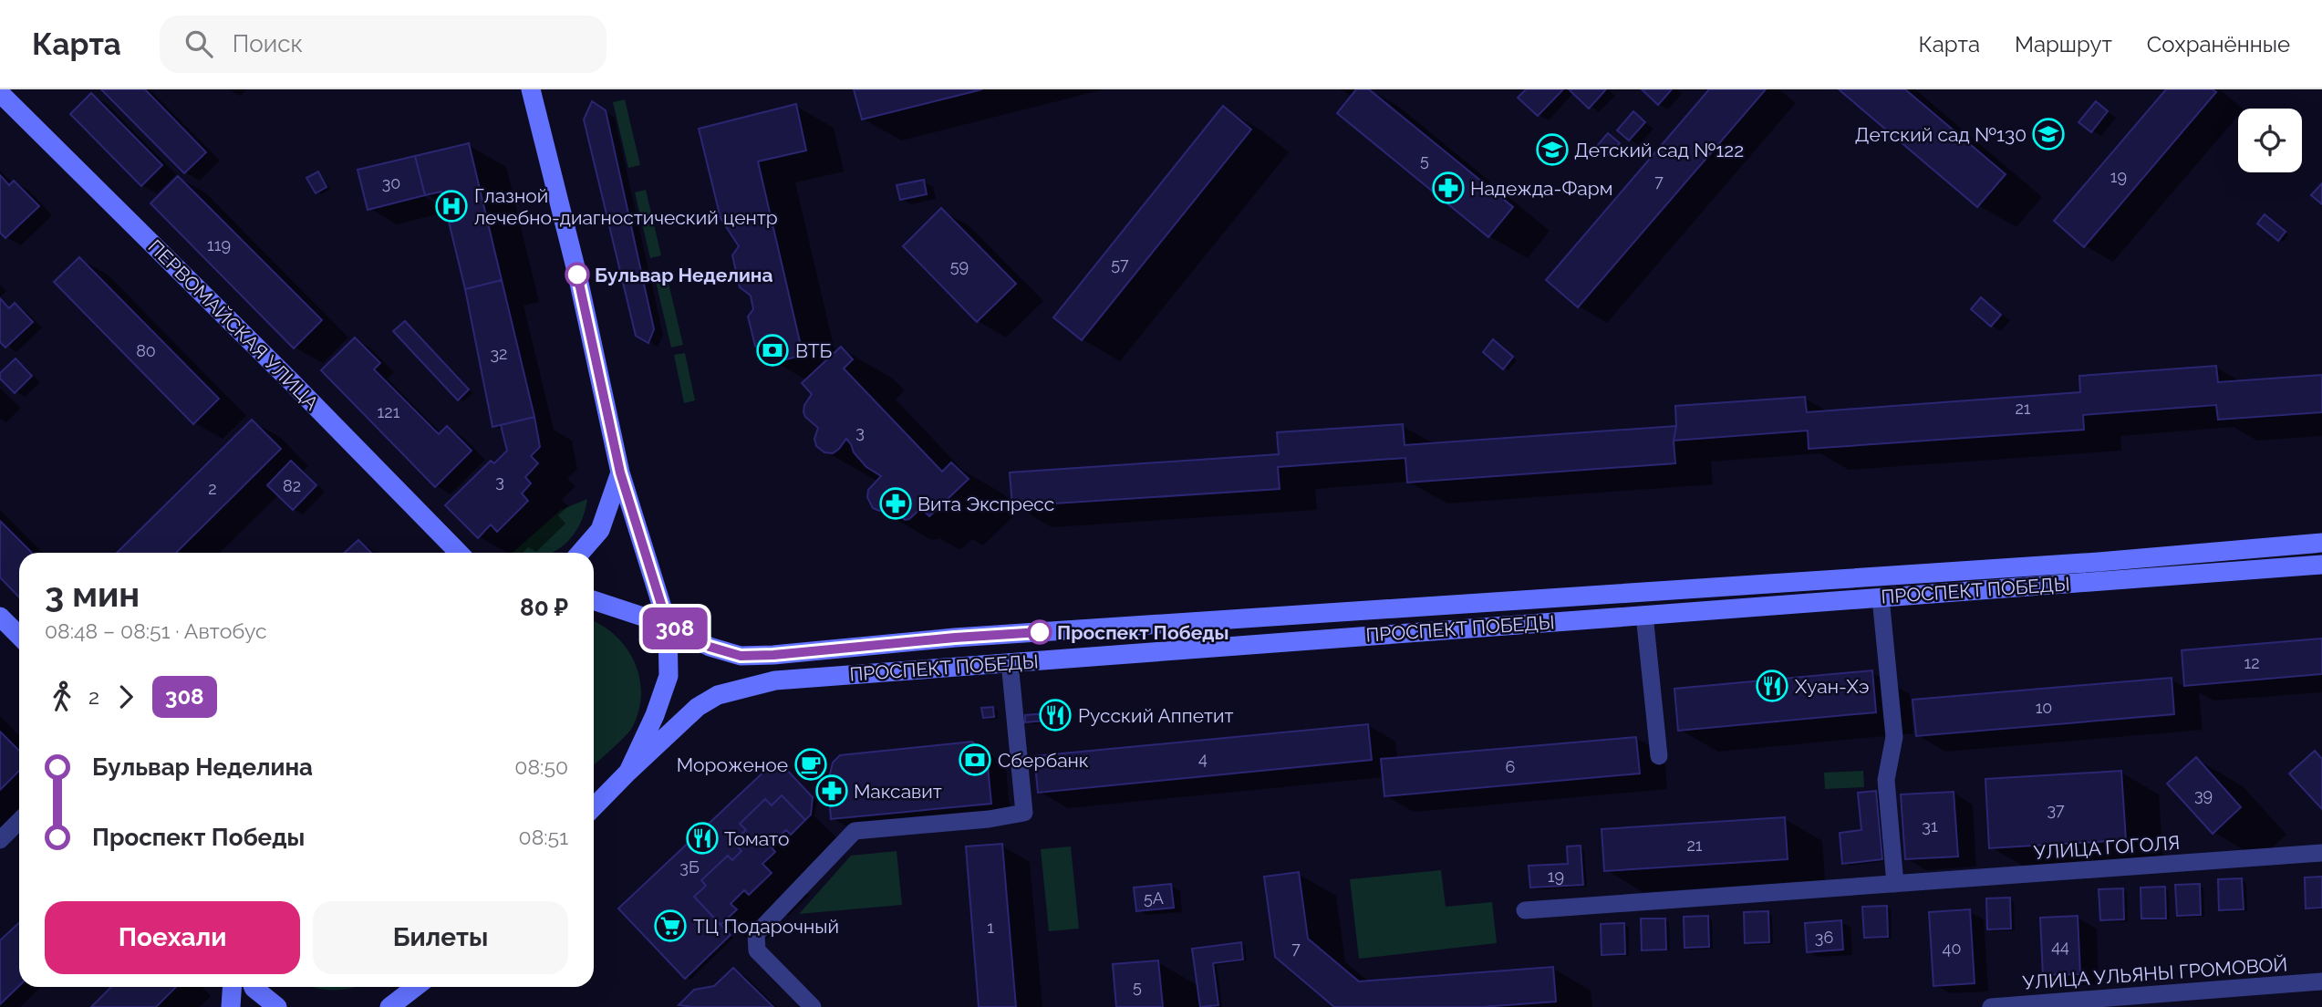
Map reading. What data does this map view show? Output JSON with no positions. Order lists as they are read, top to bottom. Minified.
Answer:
{"streets":{"main road":["ПЕРВОМАЙСКАЯ УЛИЦА","ПРОСПЕКТ ПОБЕДЫ"],"street":["УЛИЦА ГОГОЛЯ","УЛИЦА УЛЬЯНЫ ГРОМОВОЙ"]},"places":{"school or university":["Детский сад №130","Детский сад №122"],"pharmacy":["Надежда-Фарм","Вита Экспресс","Максавит"],"hospital":["Глазной лечебно-диагностический центр"],"other":["Бульвар Неделина","Проспект Победы"],"bank":["ВТБ","Сбербанк"],"restaurant":["Хуан-Хэ","Русский Аппетит","Томато"],"cafe":["Мороженое"],"supermarket":["ТЦ Подарочный"]},"lines":["bus line 308"],"house_numbers":["5","19","7","30","119","57","59","80","32","21","121","3","3","82","2","12","10","4","6","39","37","31","21","3Б","19","5А","1","36","44","7","40","5"],"page":{"header":"Карта","search":"Поиск","nav":["Карта","Маршрут","Сохранённые"],"on_map":"308","heading":["3 мин","08:48 – 08:51 · Автобус","80 ₽"],"legs":["2","308"],"list":[{"name":"Бульвар Неделина","value":"08:50"},{"name":"Проспект Победы","value":"08:51"}],"buttons":["Поехали","Билеты"]}}
